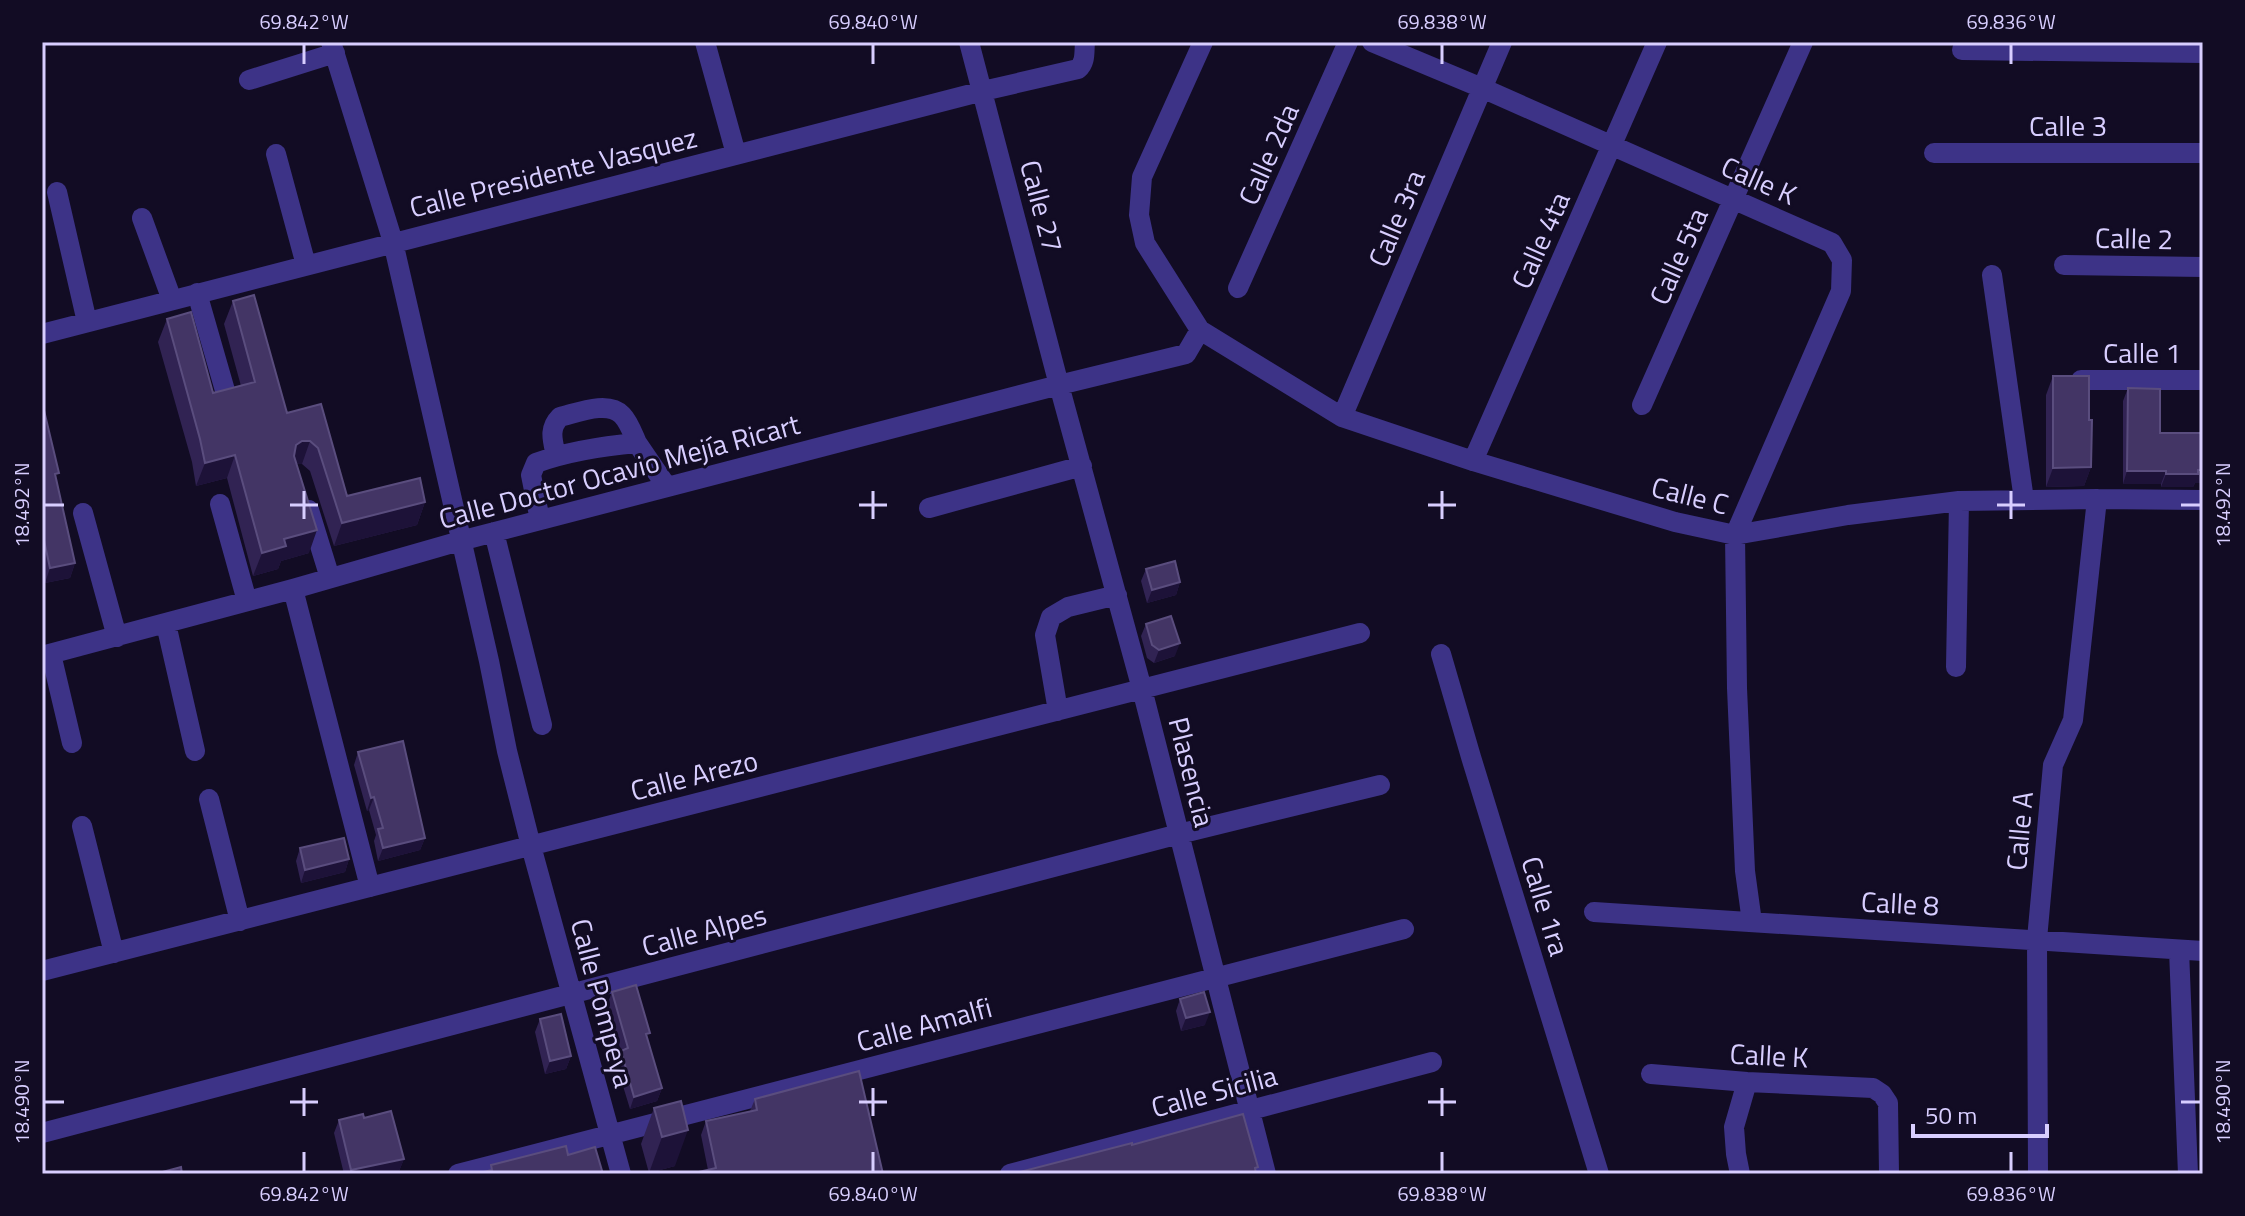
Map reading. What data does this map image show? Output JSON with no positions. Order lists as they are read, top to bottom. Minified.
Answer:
{"streets":{"street":["Calle 3","Calle 2da","Calle Presidente Vasquez","Calle K","Calle 27","Calle 3ra","Calle 2","Calle 4ta","Calle 5ta","Calle 1","Calle Doctor Ocavio Mejía Ricart","Calle C","Plasencia","Calle Arezo","Calle A","Calle 8","Calle 1ra","Calle Alpes","Calle Pompeya","Calle Amalfi","Calle Sicilia"]},"crossings":[["Calle Presidente Vasquez","Calle 27"],["Calle Presidente Vasquez","Calle Pompeya"],["Calle K","Calle 3ra"],["Calle K","Calle 4ta"],["Calle K","Calle 5ta"],["Calle K","Calle C"],["Calle 27","Calle Doctor Ocavio Mejía Ricart"],["Calle 27","Plasencia"],["Calle 3ra","Calle C"],["Calle 4ta","Calle C"],["Calle Doctor Ocavio Mejía Ricart","Calle C"],["Calle Doctor Ocavio Mejía Ricart","Plasencia"],["Calle Doctor Ocavio Mejía Ricart","Calle Pompeya"],["Calle C","Calle A"],["Plasencia","Calle Arezo"],["Plasencia","Calle Alpes"],["Plasencia","Calle Amalfi"],["Plasencia","Calle Sicilia"],["Calle Arezo","Calle Pompeya"],["Calle A","Calle 8"],["Calle Alpes","Calle Pompeya"],["Calle Pompeya","Calle Amalfi"]],"scale_bar":"50 m","coordinates":["69.842°W","69.840°W","69.838°W","69.836°W","18.492°N","18.490°N"]}
